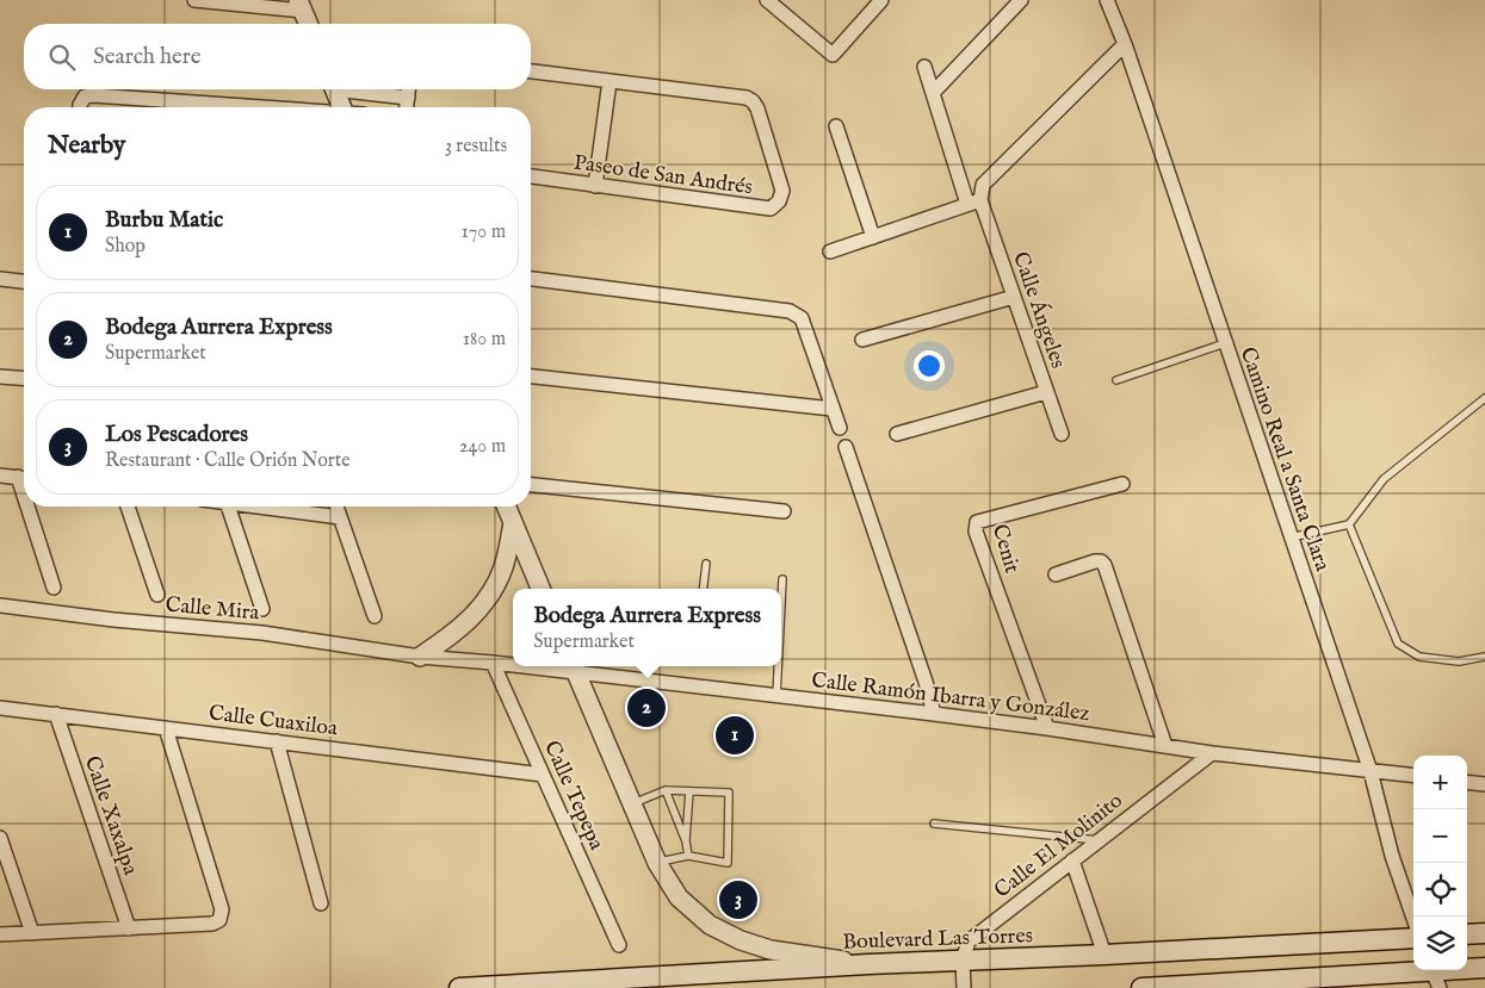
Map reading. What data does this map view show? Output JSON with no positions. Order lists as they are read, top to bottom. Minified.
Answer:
{"streets":{"main road":["Boulevard Las Torres"],"street":["Paseo de San Andrés","Calle Ángeles","Camino Real a Santa Clara","Cenit","Calle Mira","Calle Ramón Ibarra y González","Calle Cuaxiloa","Calle Tepepa","Calle Xaxalpa","Calle El Molinito"]},"crossings":[["Camino Real a Santa Clara","Calle Ramón Ibarra y González"],["Cenit","Calle Ramón Ibarra y González"],["Calle Mira","Calle Ramón Ibarra y González"],["Calle Ramón Ibarra y González","Calle Tepepa"],["Calle Ramón Ibarra y González","Calle El Molinito"],["Calle Cuaxiloa","Calle Tepepa"],["Calle Cuaxiloa","Calle Xaxalpa"],["Calle El Molinito","Boulevard Las Torres"]],"page":{"search":"Search here","heading":["Nearby","3 results"],"list":[{"mark":"1","name":"Burbu Matic","note":"Shop","value":"170 m"},{"mark":"2","name":"Bodega Aurrera Express","note":"Supermarket","value":"180 m"},{"mark":"3","name":"Los Pescadores","note":"Restaurant · Calle Orión Norte","value":"240 m"}],"popup":["Bodega Aurrera Express","Supermarket"],"pins":["2","1","3"],"map_buttons":["+","−"]}}
